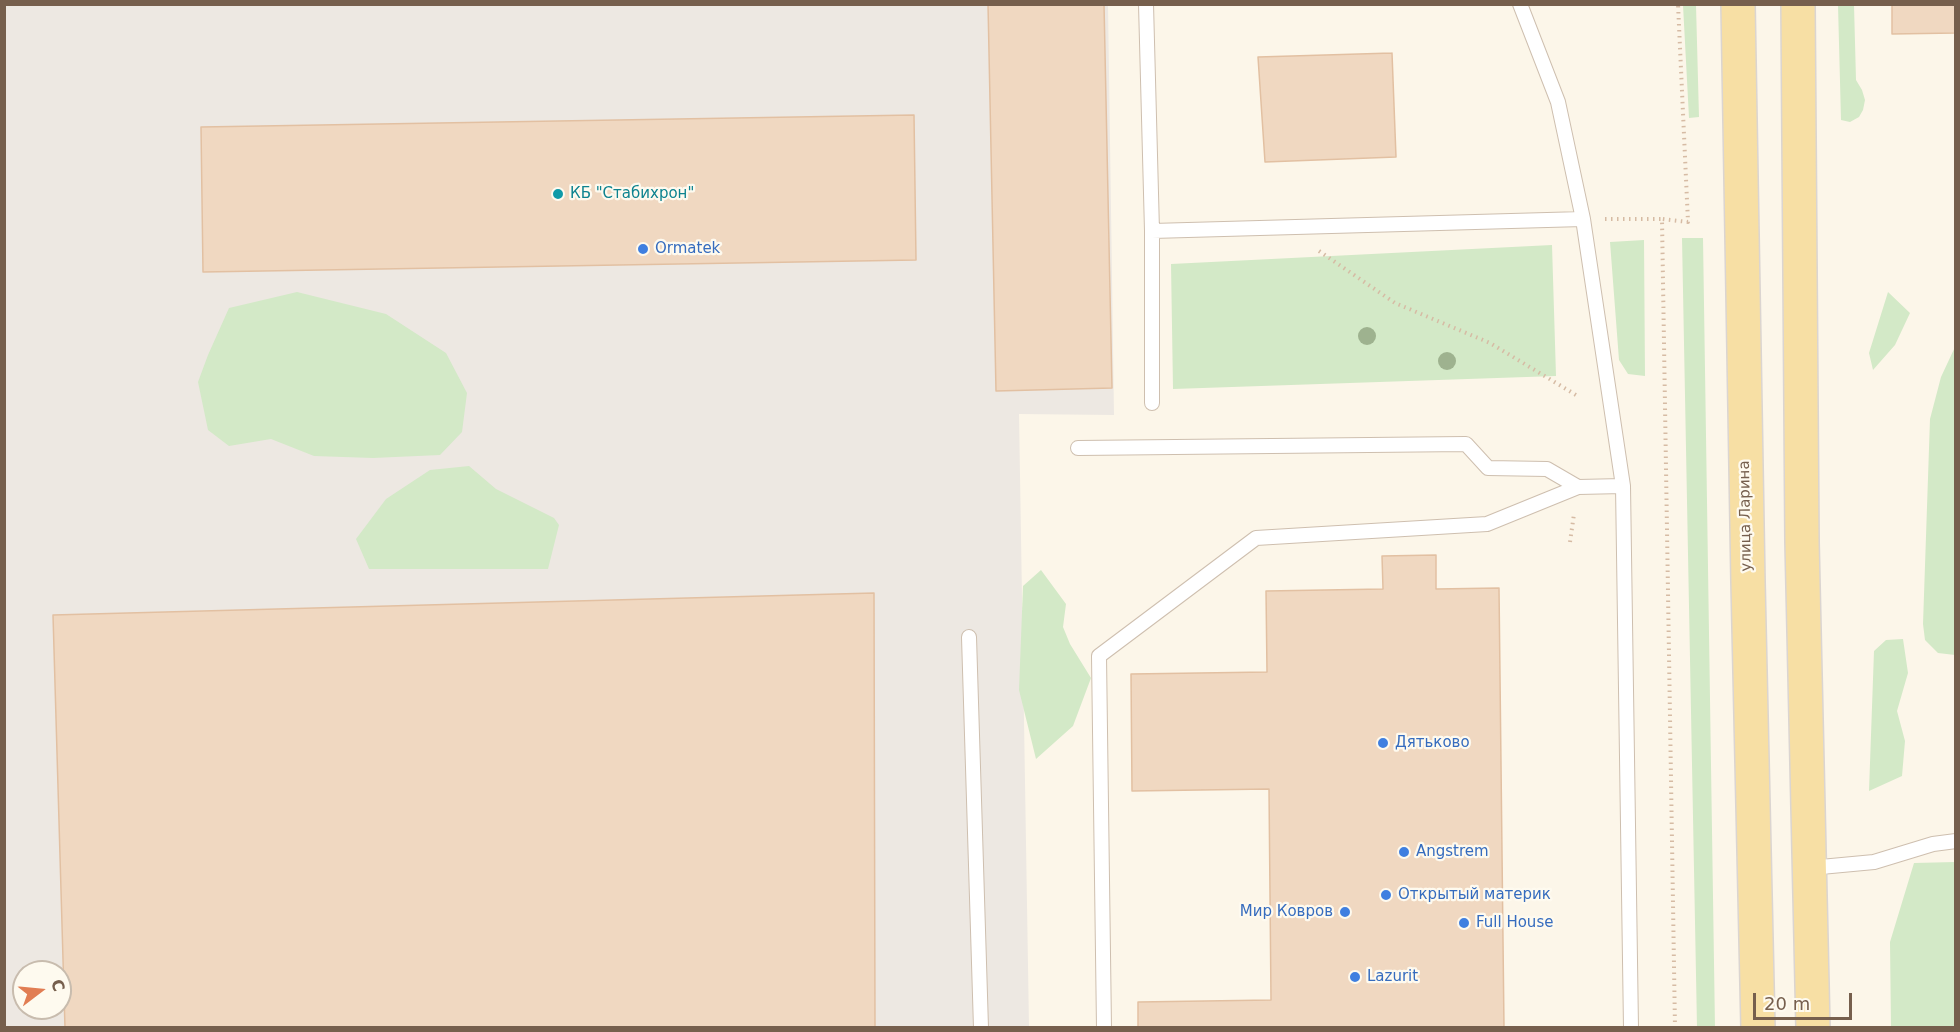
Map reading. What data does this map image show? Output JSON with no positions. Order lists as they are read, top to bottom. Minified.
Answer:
{"streets":{"main road":["улица Ларина"]},"places":["КБ \"Стабихрон\"","Ormatek","Дятьково","Angstrem","Открытый материк","Мир Ковров","Full House","Lazurit"],"scale_bar":"20 m","north":"right"}
